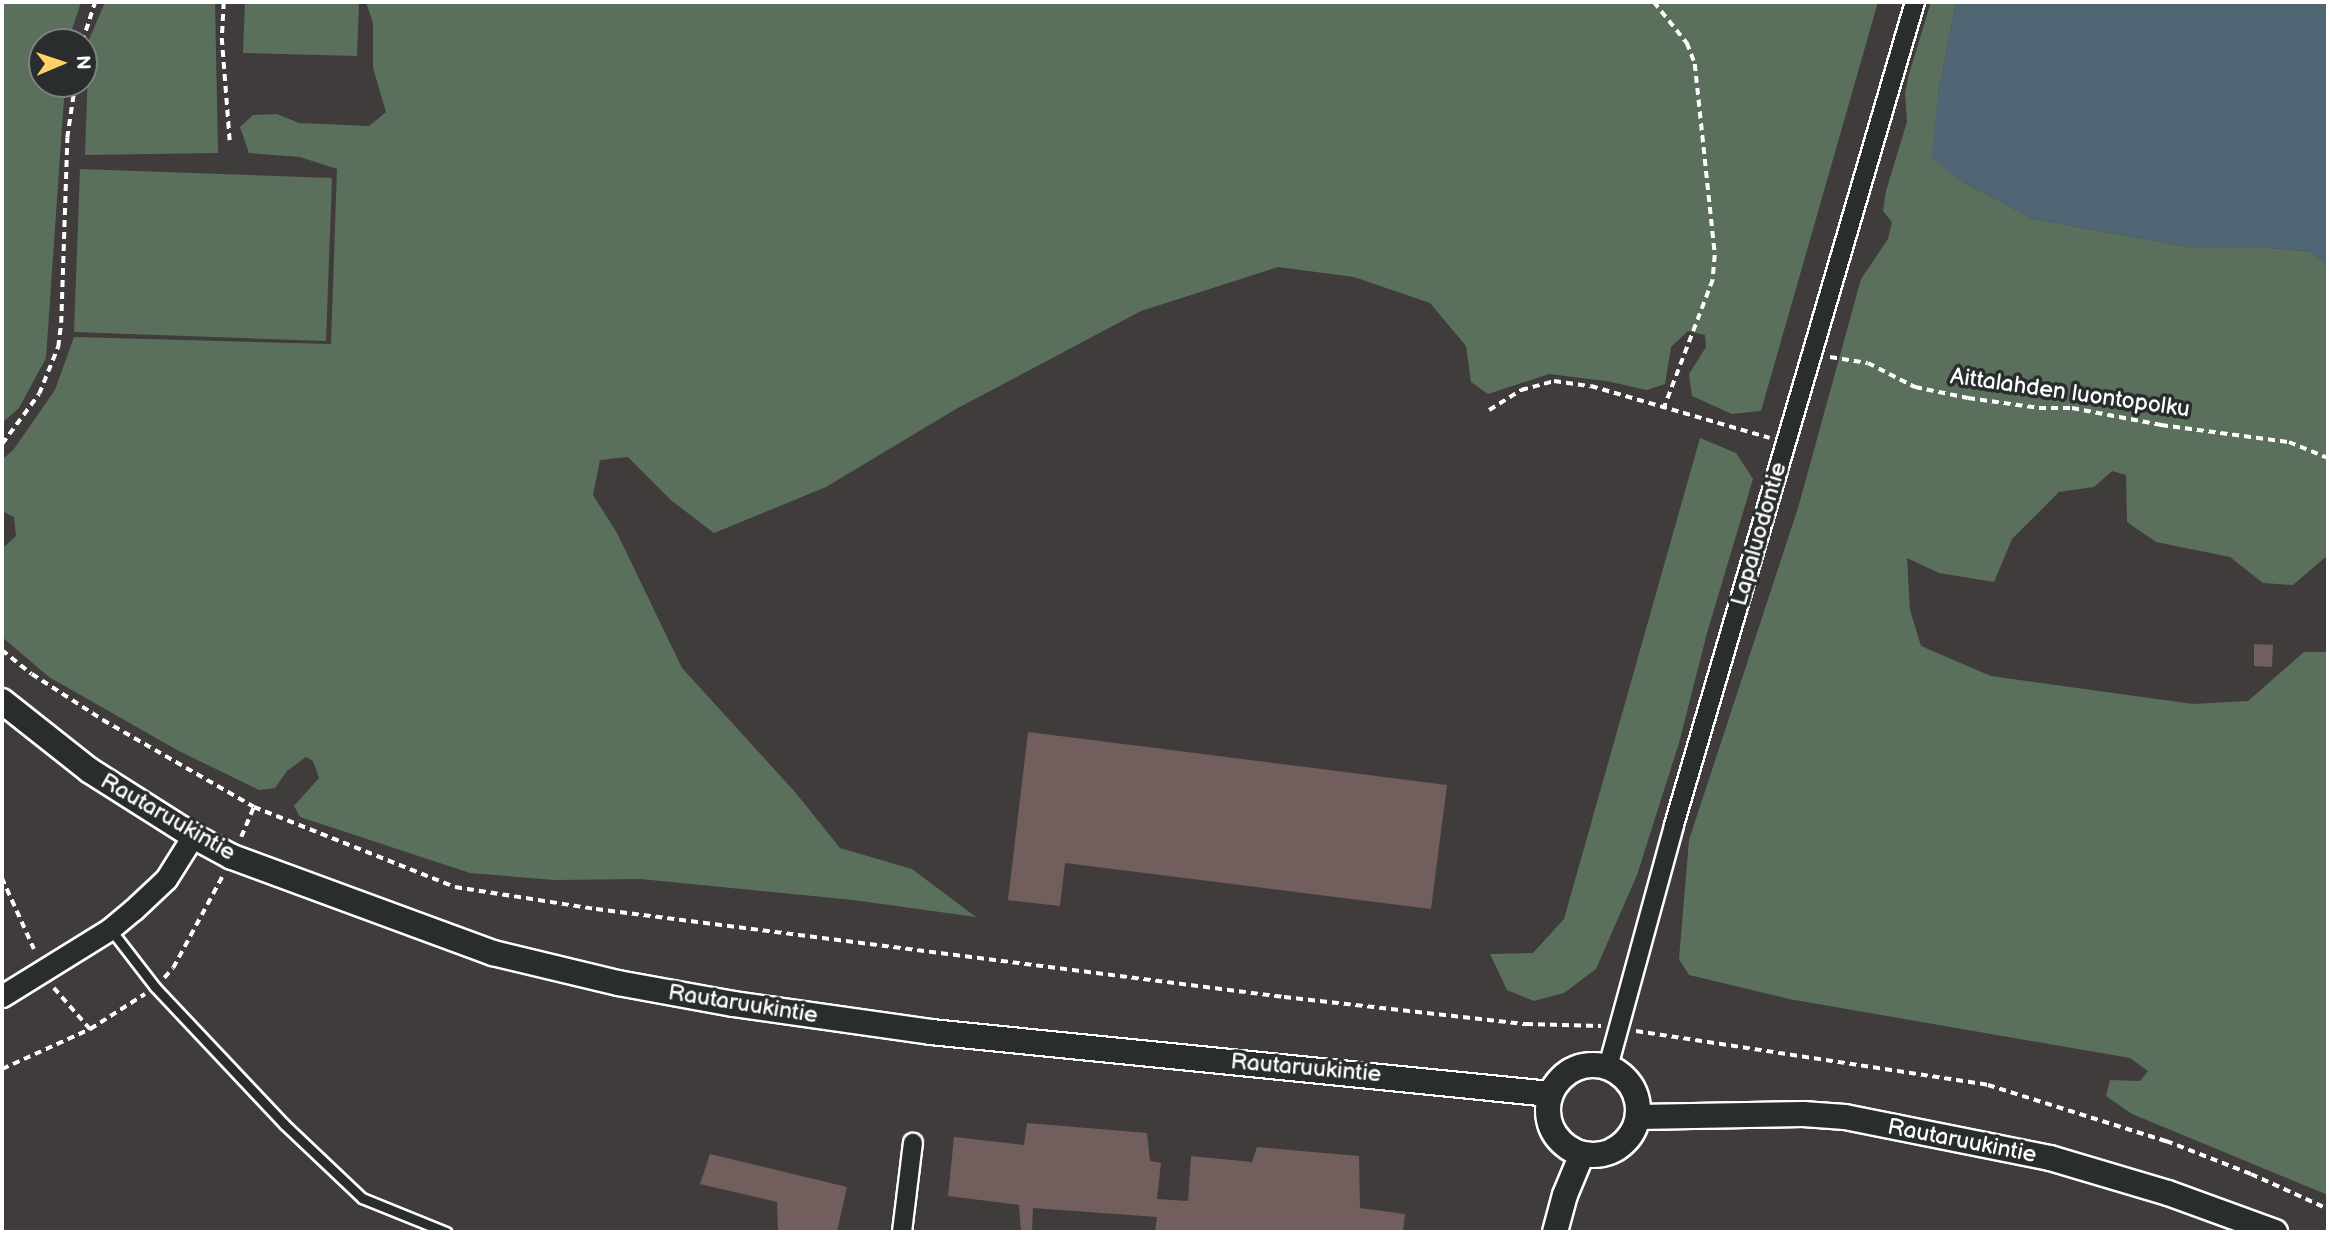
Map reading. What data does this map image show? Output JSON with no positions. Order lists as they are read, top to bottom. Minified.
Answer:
{"streets":{"main road":["Rautaruukintie"],"street":["Lapaluodontie"],"path":["Aittalahden luontopolku"]},"crossings":[["Aittalahden luontopolku","Lapaluodontie"],["Lapaluodontie","Rautaruukintie"]],"north":"right"}
